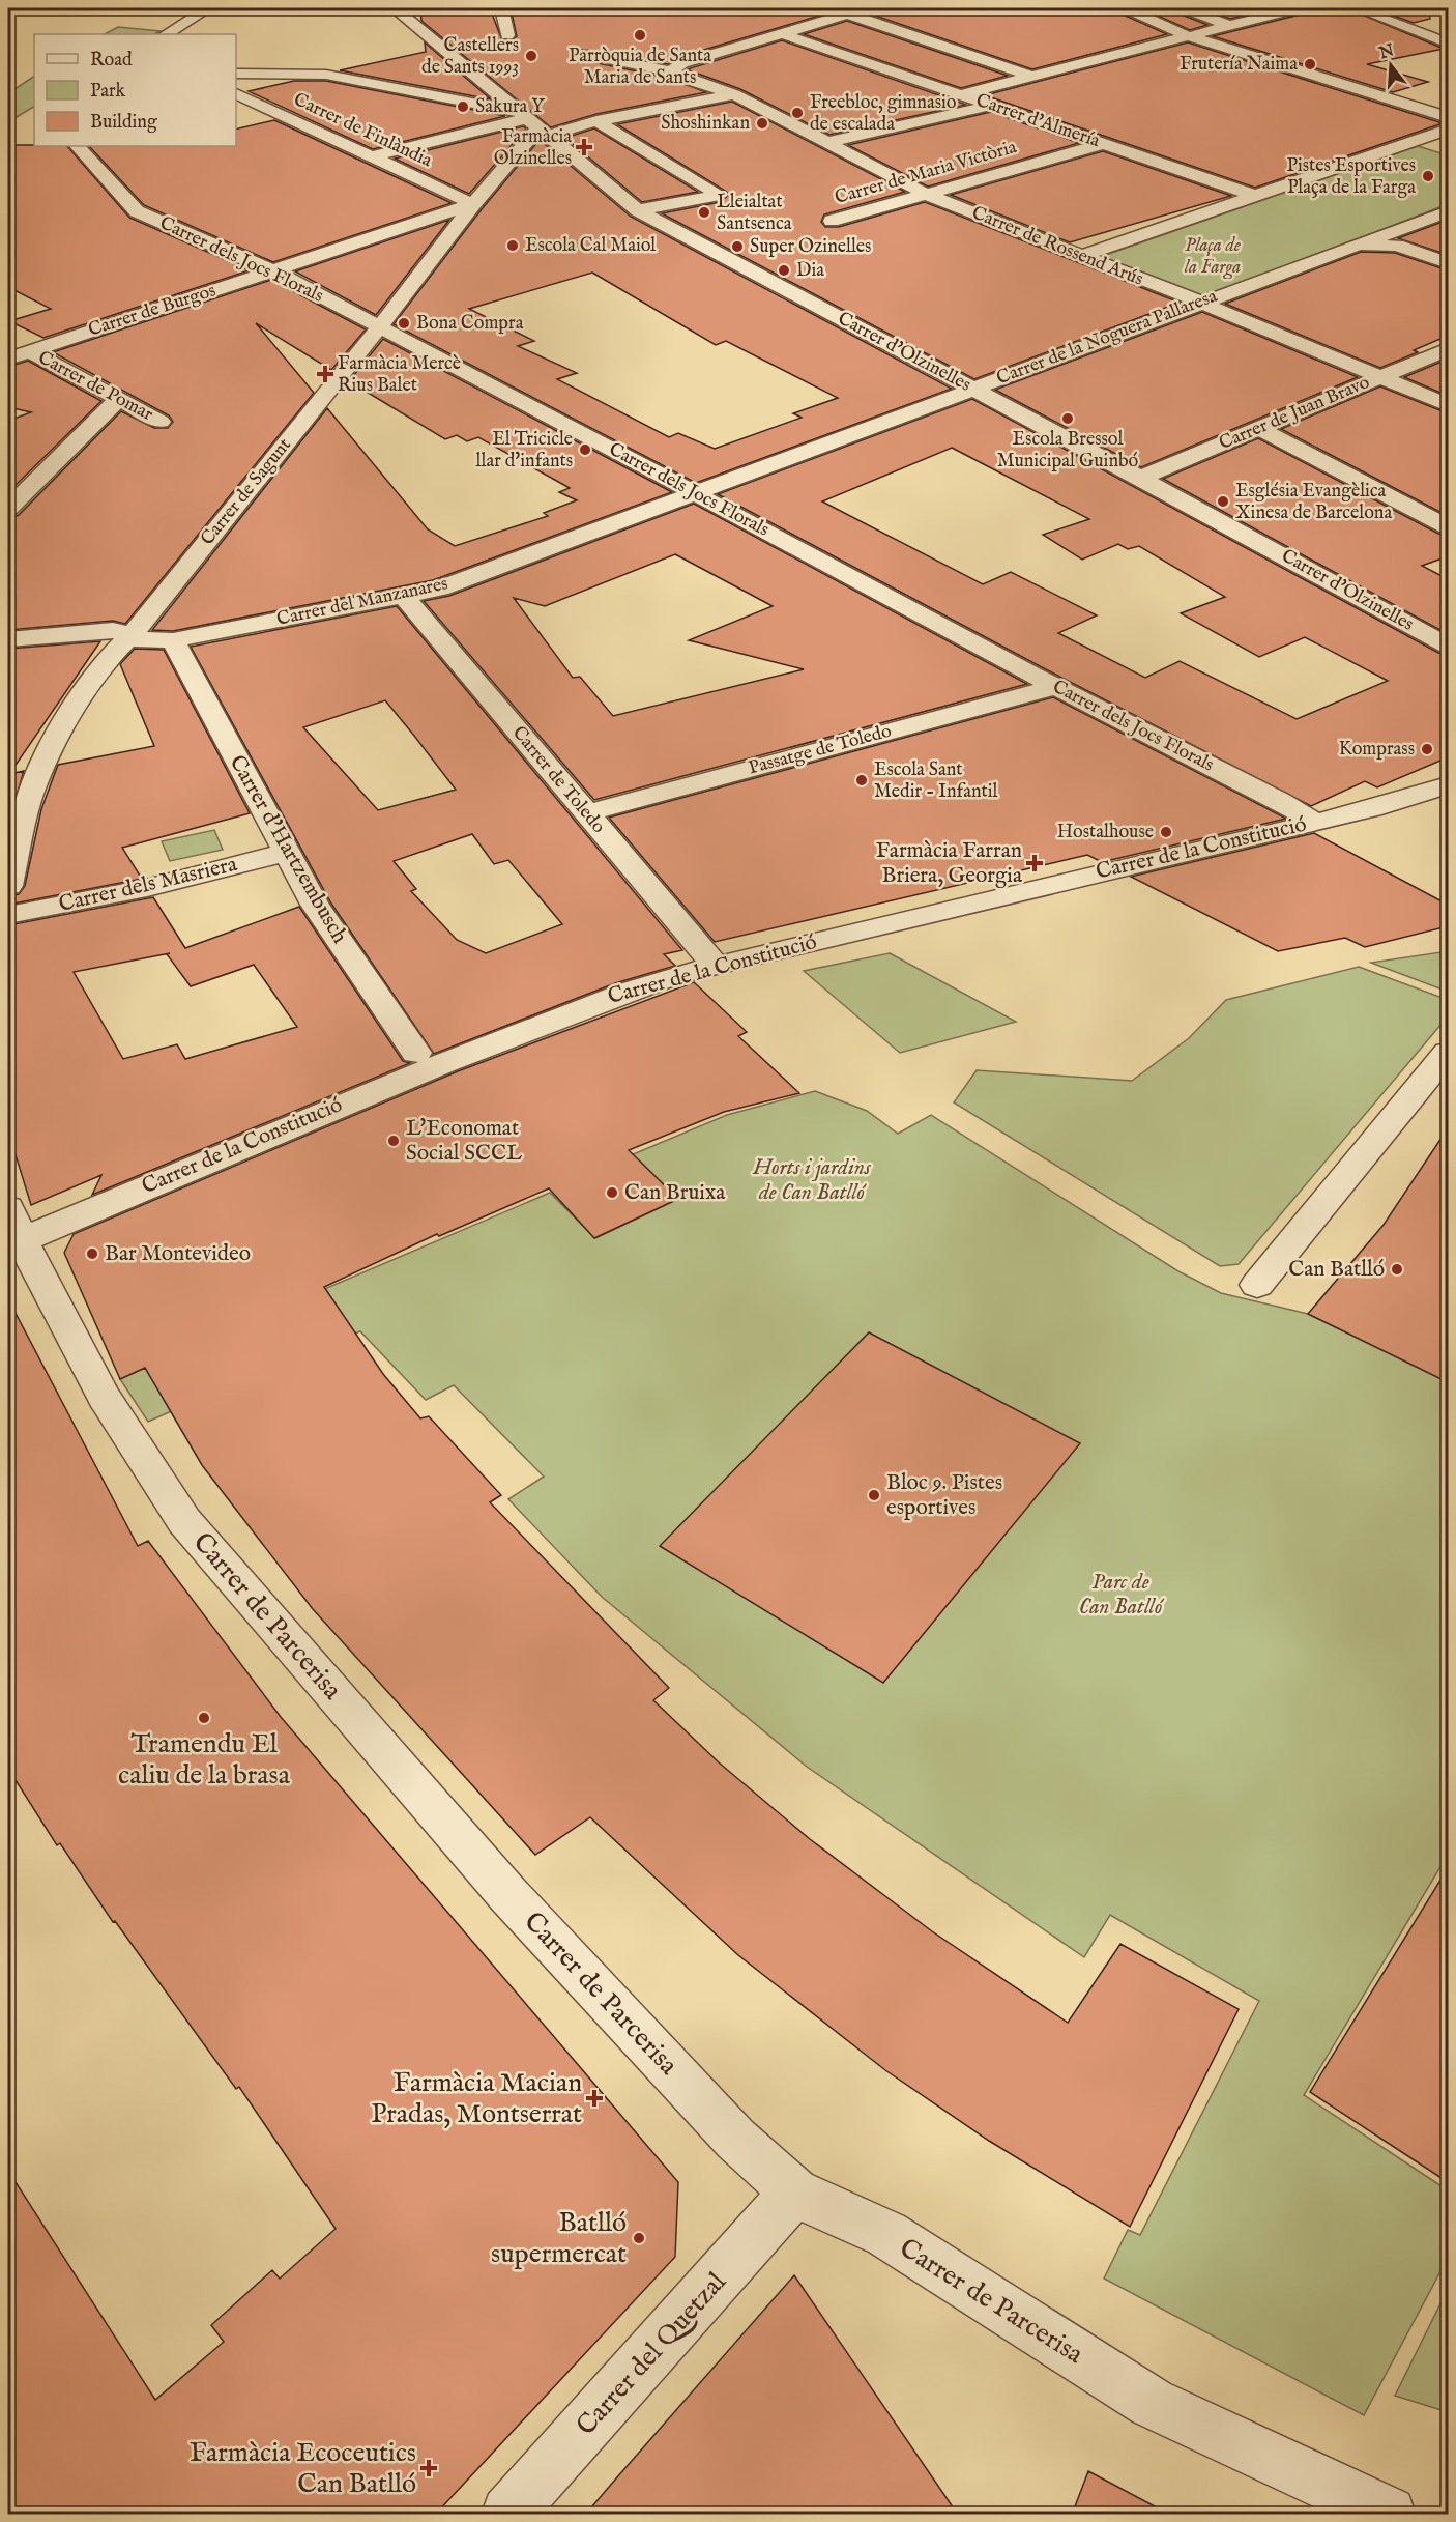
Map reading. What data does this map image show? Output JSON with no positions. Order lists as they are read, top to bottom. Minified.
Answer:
{"streets":{"street":["Carrer d'Almería","Carrer de Finlàndia","Carrer de Maria Victòria","Carrer de Rossend Arús","Carrer dels Jocs Florals","Carrer de Burgos","Carrer de la Noguera Pallaresa","Carrer d'Olzinelles","Carrer de Pomar","Carrer de Juan Bravo","Carrer de Sagunt","Carrer del Manzanares","Passatge de Toledo","Carrer de Toledo","Carrer de la Constitució","Carrer d'Hartzembusch","Carrer dels Masriera","Carrer de Parcerisa","Carrer del Quetzal"]},"crossings":[["Carrer d'Almería","Carrer de Maria Victòria"],["Carrer de Finlàndia","Carrer de Burgos"],["Carrer de Finlàndia","Carrer de Sagunt"],["Carrer de Maria Victòria","Carrer de Rossend Arús"],["Carrer de Rossend Arús","Carrer de la Noguera Pallaresa"],["Carrer de Rossend Arús","Carrer de Juan Bravo"],["Carrer dels Jocs Florals","Carrer de Burgos"],["Carrer dels Jocs Florals","Carrer de la Noguera Pallaresa"],["Carrer dels Jocs Florals","Carrer de Sagunt"],["Carrer dels Jocs Florals","Carrer del Manzanares"],["Carrer dels Jocs Florals","Passatge de Toledo"],["Carrer dels Jocs Florals","Carrer de la Constitució"],["Carrer de Burgos","Carrer de Pomar"],["Carrer de Burgos","Carrer de Sagunt"],["Carrer de la Noguera Pallaresa","Carrer d'Olzinelles"],["Carrer de la Noguera Pallaresa","Carrer del Manzanares"],["Carrer d'Olzinelles","Carrer de Juan Bravo"],["Carrer d'Olzinelles","Carrer de Sagunt"],["Carrer de Sagunt","Carrer del Manzanares"],["Carrer del Manzanares","Carrer de Toledo"],["Carrer del Manzanares","Carrer d'Hartzembusch"],["Passatge de Toledo","Carrer de Toledo"],["Carrer de Toledo","Carrer de la Constitució"],["Carrer de la Constitució","Carrer de Parcerisa"],["Carrer d'Hartzembusch","Carrer dels Masriera"],["Carrer de Parcerisa","Carrer del Quetzal"]],"parks":["Plaça de la Farga","Horts i jardins de Can Batlló","Parc de Can Batlló"],"places":{"other":["Parròquia de Santa Maria de Sants","Castellers de Sants 1993","Frutería Naima","Sakura Y","Freebloc, gimnasio de escalada","Shoshinkan","Pistes Esportives Plaça de la Farga","Lleialtat Santsenca","Escola Cal Maiol","Super Ozinelles","Dia","Bona Compra","Escola Bressol Municipal Guinbó","El Tricicle llar d'infants","Església Evangèlica Xinesa de Barcelona","Komprass","Escola Sant Medir - Infantil","Hostalhouse","L'Economat Social SCCL","Can Bruixa","Bar Montevideo","Can Batlló","Bloc 9. Pistes esportives","Tramendu El caliu de la brasa","Batlló supermercat"],"health":["Farmàcia Olzinelles","Farmàcia Mercè Rius Balet","Farmàcia Farran Briera, Georgia","Farmàcia Macian Pradas, Montserrat","Farmàcia Ecoceutics Can Batlló"]},"legend":["Road","Park","Building"],"north":"top"}
